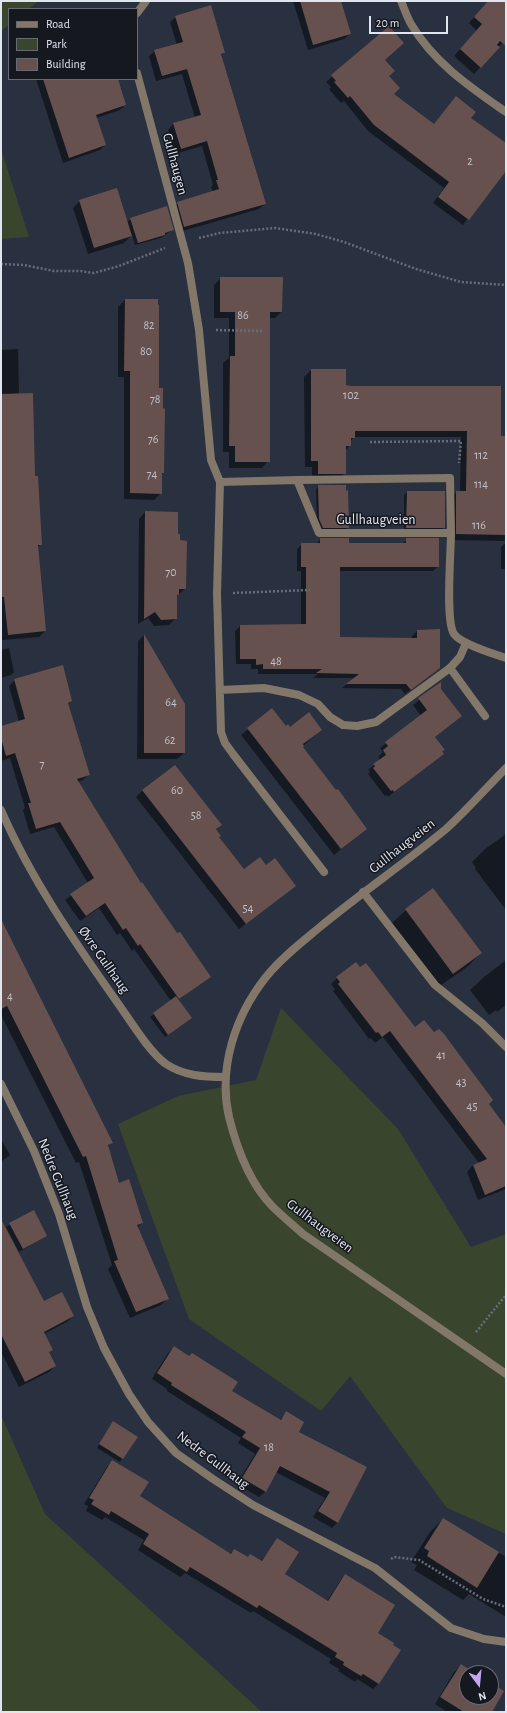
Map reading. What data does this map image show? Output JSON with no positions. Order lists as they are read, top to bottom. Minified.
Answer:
{"streets":{"street":["Gullhaugen","Gullhaugveien","Øvre Gullhaug","Nedre Gullhaug"]},"crossings":[["Gullhaugveien","Øvre Gullhaug"]],"house_numbers":["2","86","82","80","102","78","76","112","74","114","116","70","48","64","62","7","60","58","54","4","41","43","45","18"],"legend":["Road","Park","Building"],"scale_bar":"20 m","north":"bottom"}
